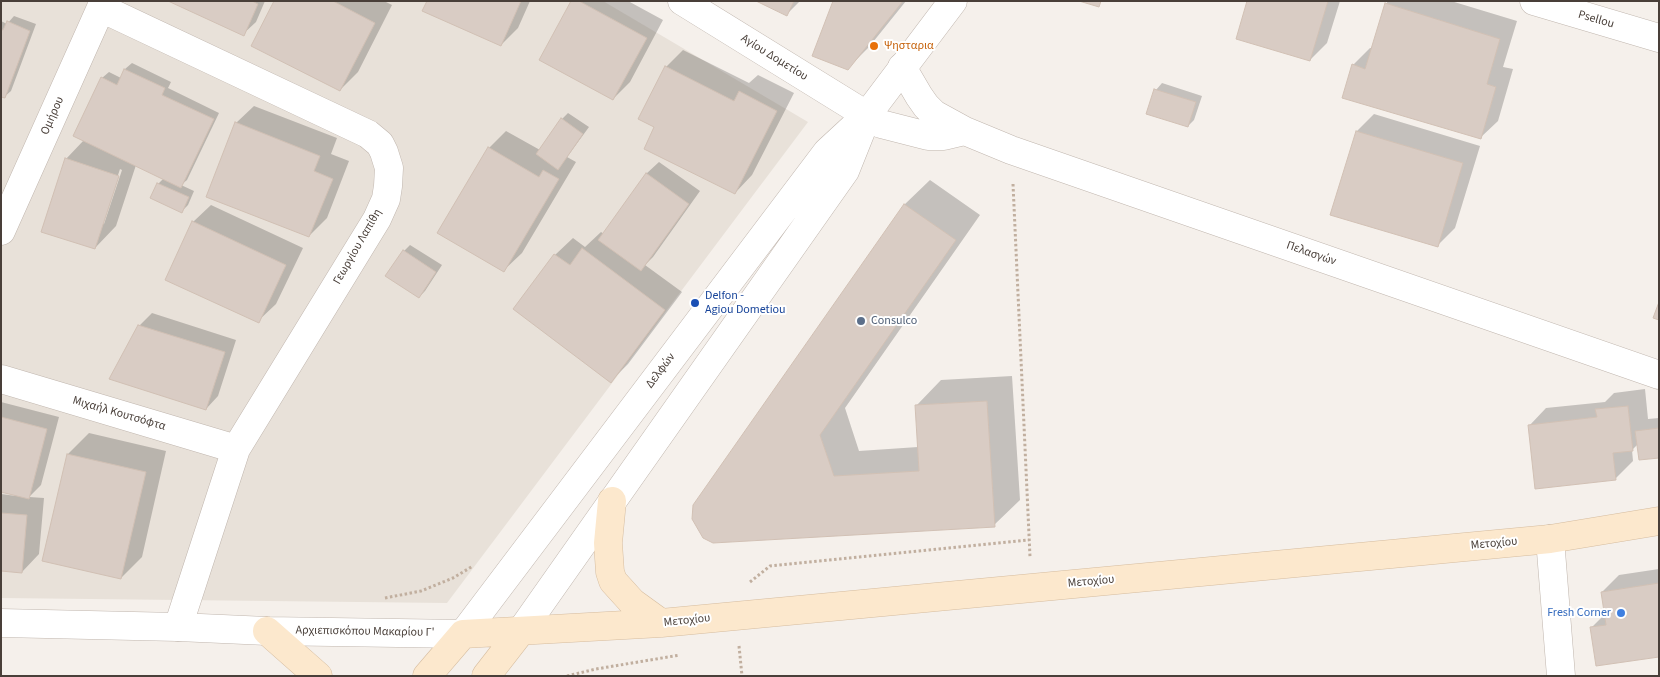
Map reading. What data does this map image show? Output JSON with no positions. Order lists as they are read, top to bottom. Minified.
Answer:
{"streets":{"main road":["Μετοχίου"],"street":["Psellou","Αγίου Δομετίου","Ομήρου","Γεωργίου Λαπίθη","Πελασγών","Δελφών","Μιχαήλ Κουτσόφτα","Αρχιεπισκόπου Μακαρίου Γ'"]},"crossings":[["Αγίου Δομετίου","Δελφών"],["Ομήρου","Γεωργίου Λαπίθη"],["Γεωργίου Λαπίθη","Μιχαήλ Κουτσόφτα"],["Γεωργίου Λαπίθη","Αρχιεπισκόπου Μακαρίου Γ'"],["Πελασγών","Δελφών"],["Δελφών","Μετοχίου"],["Δελφών","Αρχιεπισκόπου Μακαρίου Γ'"],["Μετοχίου","Αρχιεπισκόπου Μακαρίου Γ'"]],"places":["Ψησταρια","Delfon - Agiou Dometiou","Consulco","Fresh Corner"]}
